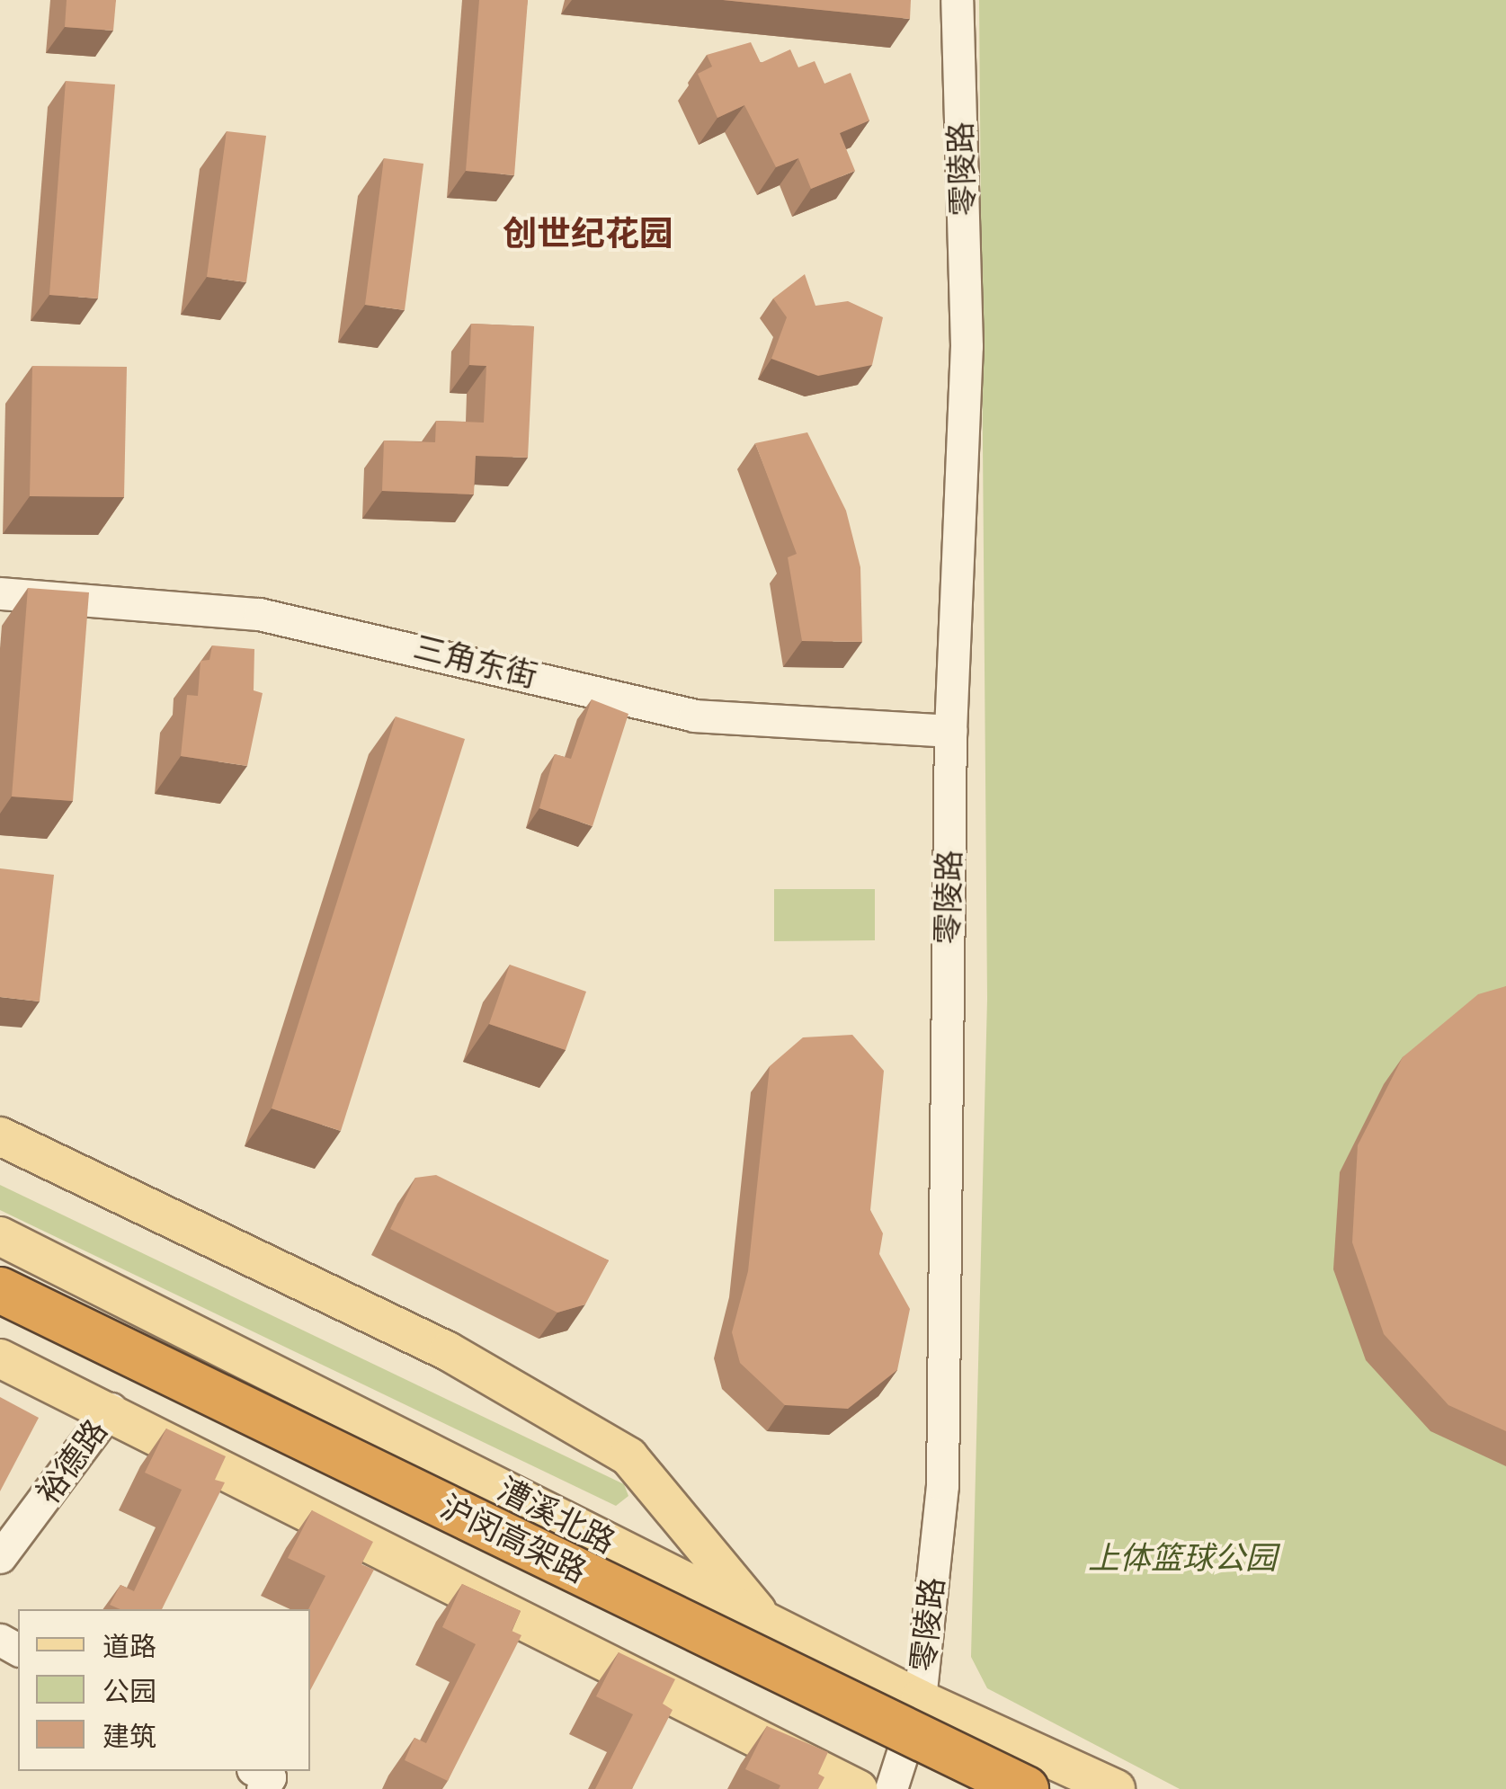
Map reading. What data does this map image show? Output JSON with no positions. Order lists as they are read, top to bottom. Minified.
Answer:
{"streets":{"highway":["沪闵高架路"],"main road":["漕溪北路"],"street":["零陵路","三角东街","裕德路"]},"crossings":[["零陵路","三角东街"],["零陵路","漕溪北路"]],"districts":["创世纪花园"],"parks":["上体篮球公园"],"legend":["道路","公园","建筑"]}
